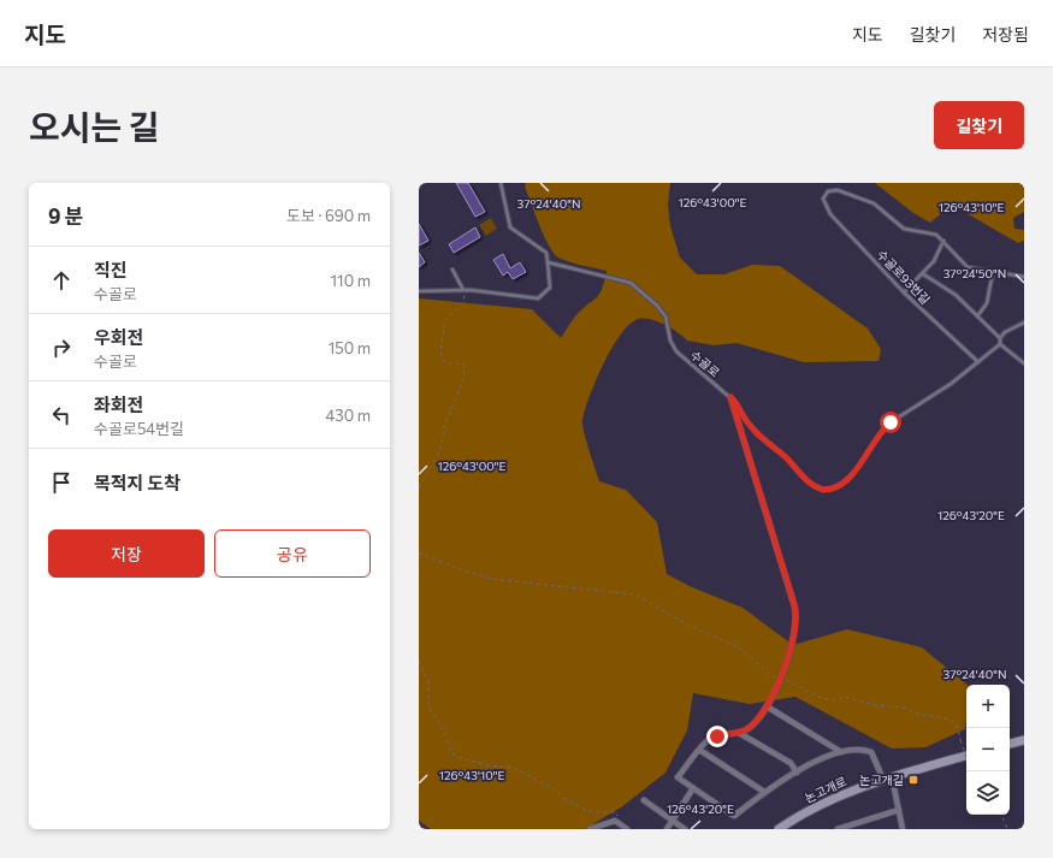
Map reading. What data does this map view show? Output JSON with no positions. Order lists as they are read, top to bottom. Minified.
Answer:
{"streets":{"main road":["논고개로"],"lane":["수골로93번길","수골로"]},"crossings":[["수골로93번길","수골로"]],"places":{"transit":["논고개길"]},"page":{"header":"지도","nav":["지도","길찾기","저장됨"],"title":"오시는 길","buttons":["길찾기",["저장","공유"]],"heading":["9 분","도보 · 690 m"],"list":[["직진","수골로","110 m"],["우회전","수골로","150 m"],["좌회전","수골로54번길","430 m"],"목적지 도착"],"map_buttons":["+","−"]},"coordinates":["126°43'00\"E","37°24'40\"N","126°43'10\"E","37°24'50\"N","126°43'20\"E"]}
